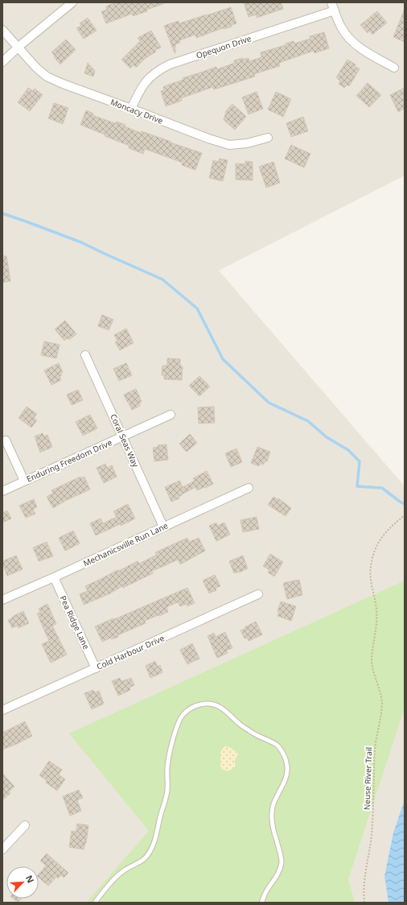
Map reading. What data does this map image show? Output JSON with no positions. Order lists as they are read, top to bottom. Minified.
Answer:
{"streets":{"street":["Opequon Drive","Moncacy Drive","Coral Seas Way","Enduring Freedom Drive","Mechanicsville Run Lane","Pea Ridge Lane","Cold Harbour Drive"],"path":["Neuse River Trail"]},"crossings":[["Opequon Drive","Moncacy Drive"],["Coral Seas Way","Enduring Freedom Drive"],["Coral Seas Way","Mechanicsville Run Lane"],["Mechanicsville Run Lane","Pea Ridge Lane"],["Pea Ridge Lane","Cold Harbour Drive"]],"north":"top right"}
